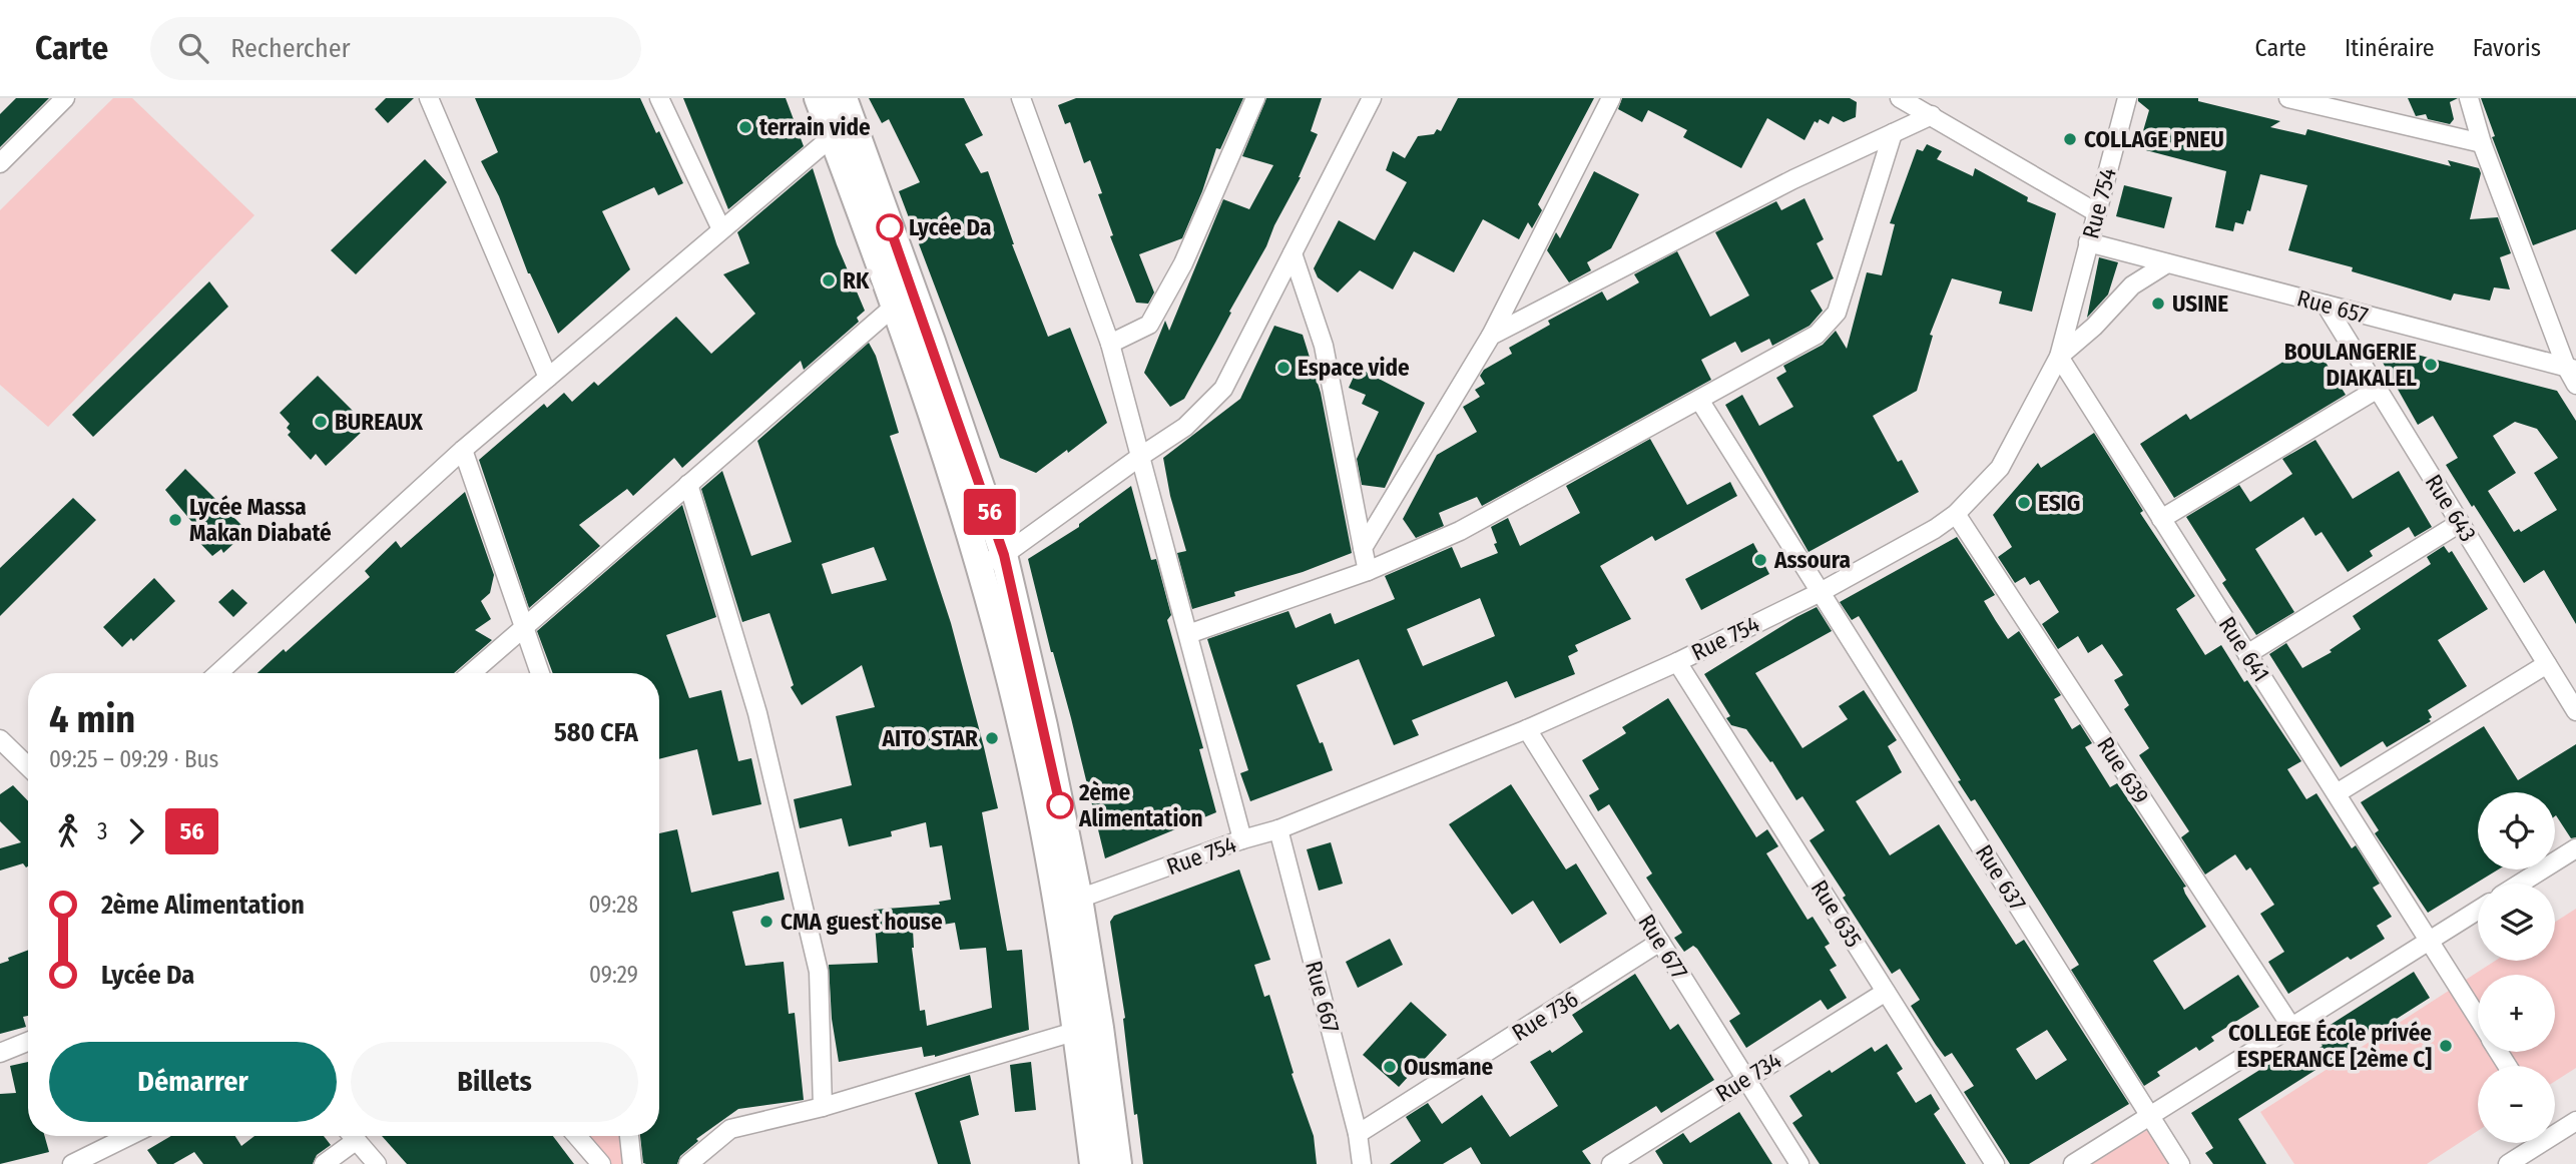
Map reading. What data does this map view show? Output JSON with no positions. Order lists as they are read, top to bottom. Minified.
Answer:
{"streets":{"street":["Rue 754","Rue 657","Rue 643","Rue 641","Rue 639","Rue 637","Rue 635","Rue 677","Rue 667","Rue 736","Rue 734"]},"crossings":[["Rue 754","Rue 657"],["Rue 754","Rue 641"],["Rue 754","Rue 639"],["Rue 754","Rue 637"],["Rue 754","Rue 635"],["Rue 754","Rue 677"],["Rue 754","Rue 667"],["Rue 657","Rue 643"],["Rue 635","Rue 734"],["Rue 677","Rue 736"],["Rue 677","Rue 734"],["Rue 667","Rue 736"]],"places":["terrain vide","COLLAGE PNEU","Lycée Da","RK","USINE","BOULANGERIE DIAKALEL","Espace vide","BUREAUX","ESIG","Lycée Massa Makan Diabaté","Assoura","AITO STAR","2ème Alimentation","CMA guest house","COLLEGE École privée ESPERANCE [2ème C]","Ousmane"],"lines":["bus line 56"],"page":{"header":"Carte","search":"Rechercher","nav":["Carte","Itinéraire","Favoris"],"on_map":"56","heading":["4 min","09:25 – 09:29 · Bus","580 CFA"],"map_buttons":["+","−"],"legs":["3","56"],"list":[{"name":"2ème Alimentation","value":"09:28"},{"name":"Lycée Da","value":"09:29"}],"buttons":["Démarrer","Billets"]}}
